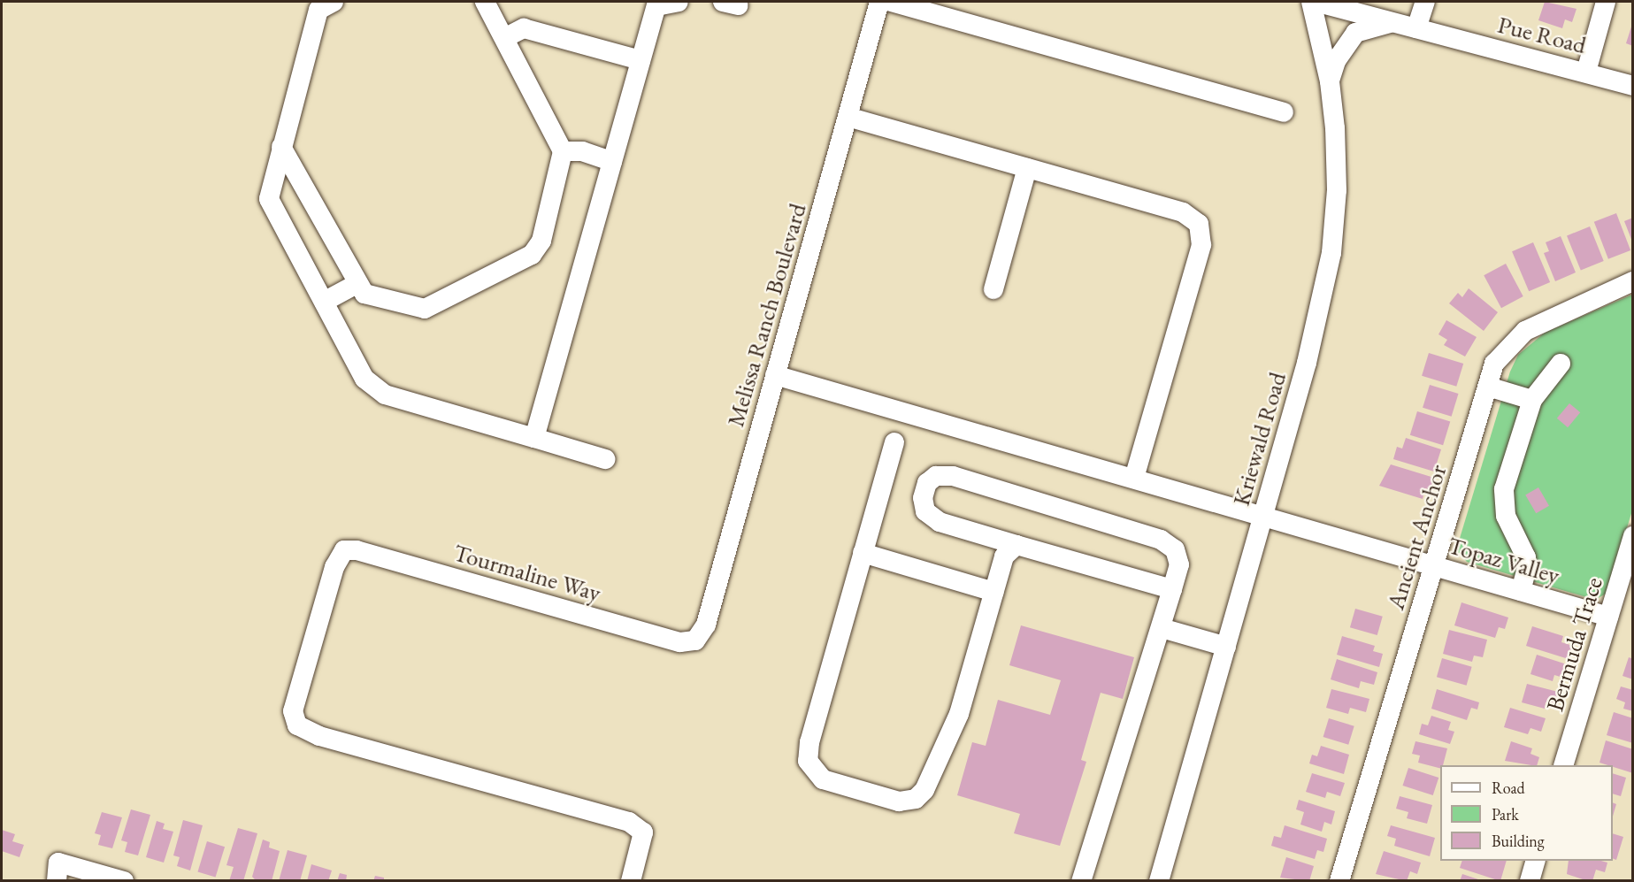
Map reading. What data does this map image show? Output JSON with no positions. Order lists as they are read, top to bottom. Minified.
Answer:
{"streets":{"street":["Pue Road","Melissa Ranch Boulevard","Kriewald Road","Ancient Anchor","Topaz Valley","Tourmaline Way","Bermuda Trace"]},"crossings":[["Melissa Ranch Boulevard","Topaz Valley"],["Melissa Ranch Boulevard","Tourmaline Way"],["Kriewald Road","Topaz Valley"],["Ancient Anchor","Topaz Valley"],["Topaz Valley","Bermuda Trace"]],"legend":["Road","Park","Building"]}
